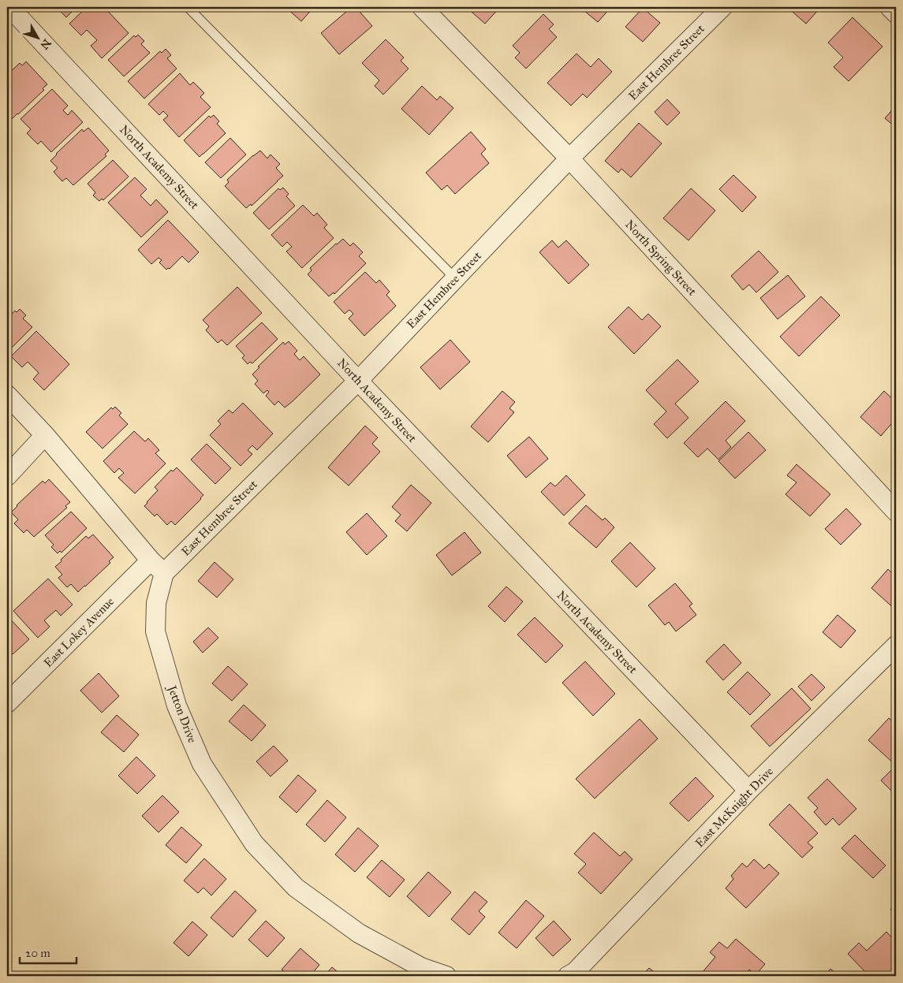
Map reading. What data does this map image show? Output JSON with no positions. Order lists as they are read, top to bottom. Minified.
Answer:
{"streets":{"street":["East Hembree Street","North Academy Street","North Spring Street","East Lokey Avenue","Jetton Drive","East McKnight Drive"]},"crossings":[["East Hembree Street","North Academy Street"],["East Hembree Street","North Spring Street"],["East Hembree Street","Jetton Drive"],["North Academy Street","East McKnight Drive"]],"scale_bar":"20 m","north":"bottom right"}
